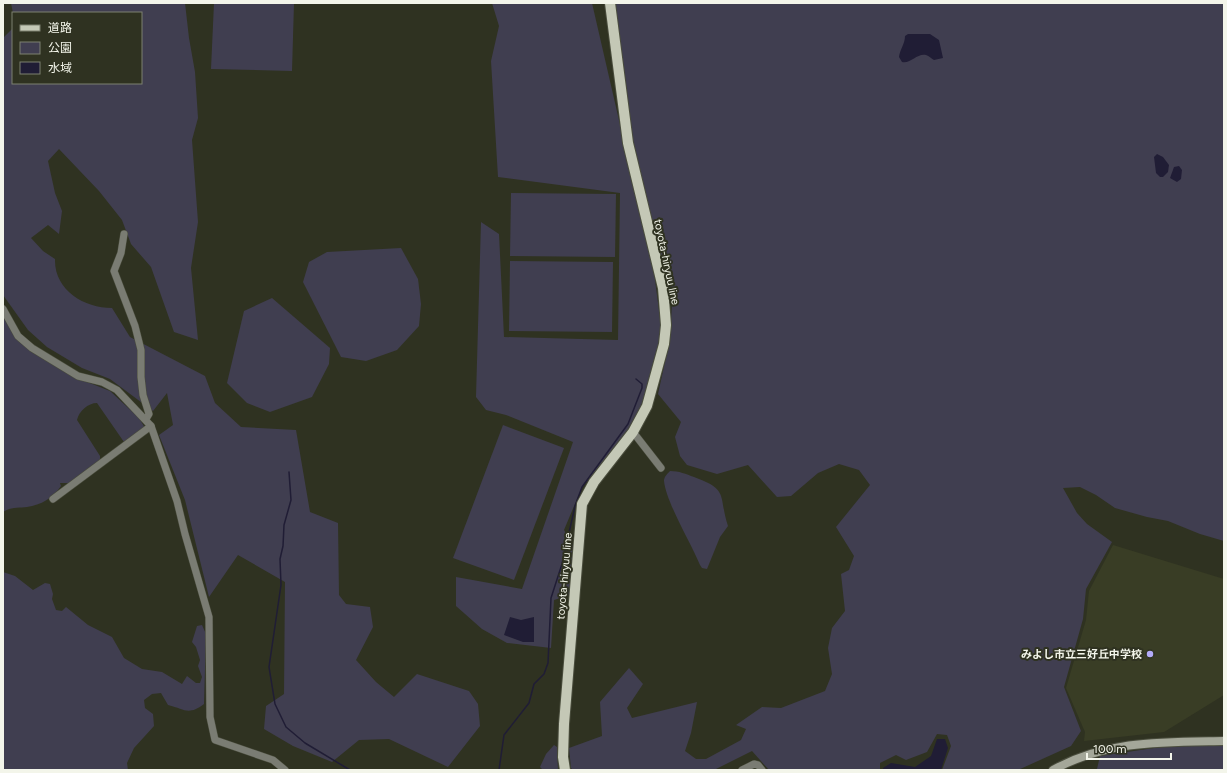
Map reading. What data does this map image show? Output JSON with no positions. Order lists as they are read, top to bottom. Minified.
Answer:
{"streets":{"main road":["toyota-hiryuu line"]},"places":["みよし市立三好丘中学校"],"legend":["道路","公園","水域"],"scale_bar":"100 m"}
